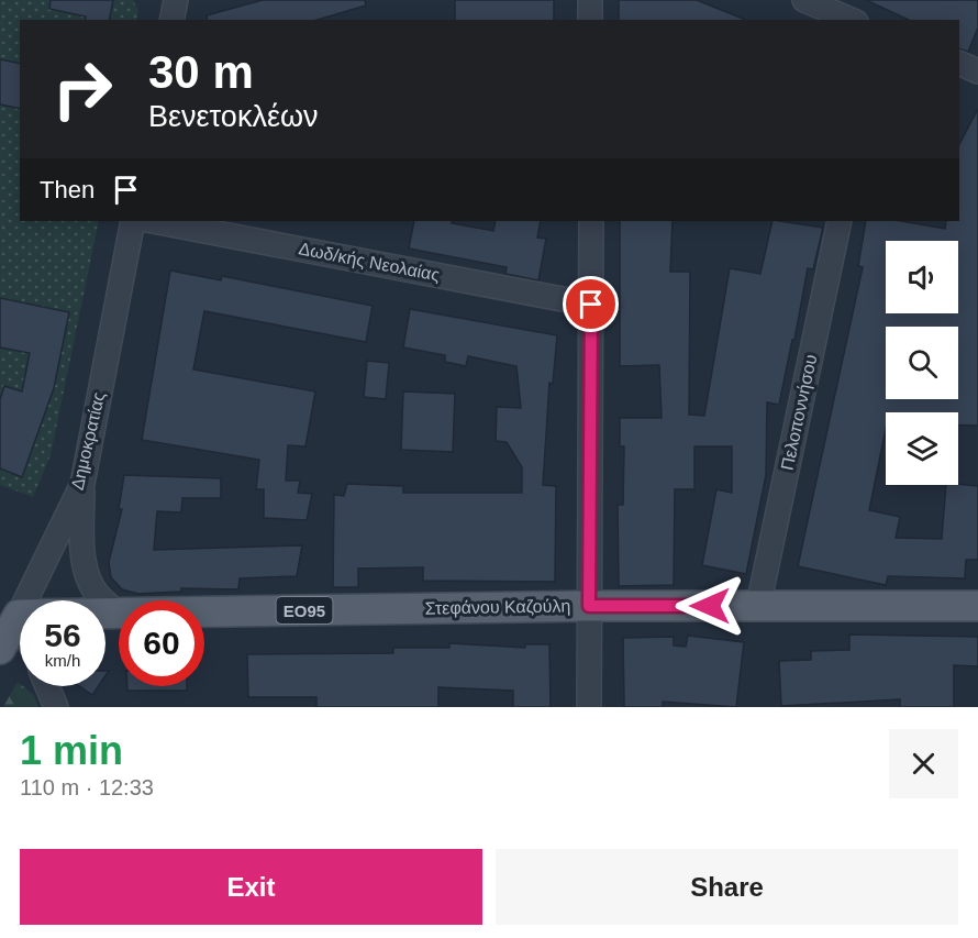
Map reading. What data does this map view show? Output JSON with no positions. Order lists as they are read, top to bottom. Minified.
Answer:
{"streets":{"main road":["Δημοκρατίας","Στεφάνου Καζούλη","ΕΟ95"],"street":["Δωδ/κής Νεολαίας","Πελοποννήσου"]},"crossings":[["Πελοποννήσου","Στεφάνου Καζούλη"],["Δημοκρατίας","Στεφάνου Καζούλη"]],"page":{"turn":["30 m","Βενετοκλέων"],"then":"Then","speed":"56 km/h","limit":"60","heading":["1 min","110 m · 12:33"],"buttons":["Exit","Share"]}}
